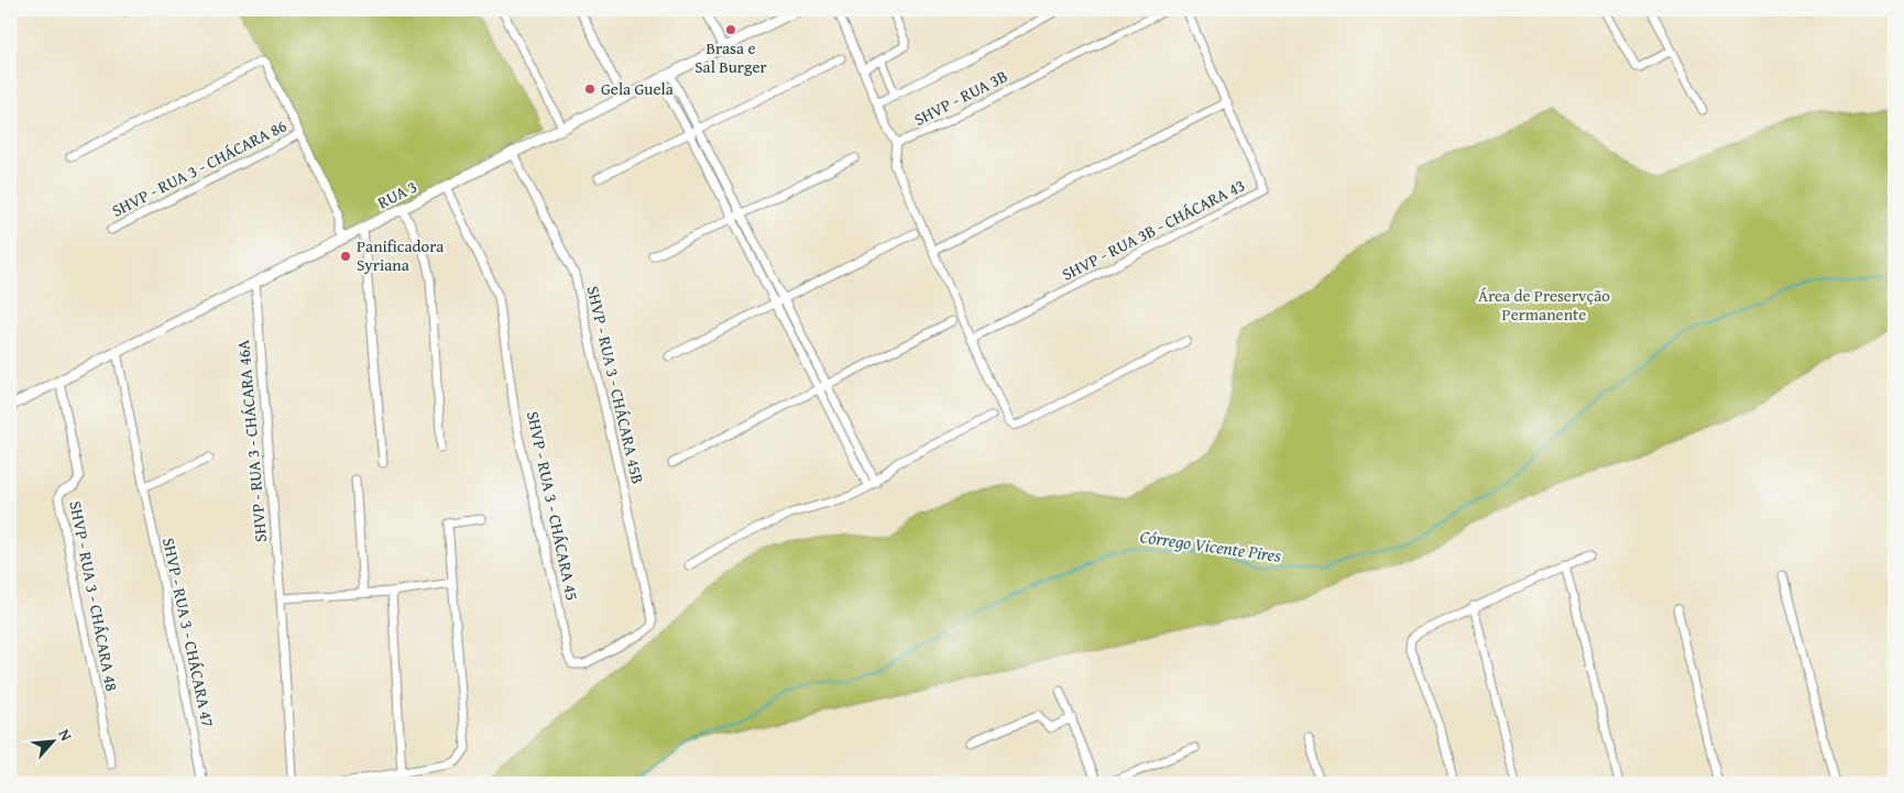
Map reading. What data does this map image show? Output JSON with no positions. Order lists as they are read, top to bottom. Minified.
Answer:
{"streets":{"main road":["RUA 3"],"street":["SHVP - RUA 3B","SHVP - RUA 3 - CHÁCARA 86","SHVP - RUA 3B - CHÁCARA 43","SHVP - RUA 3 - CHÁCARA 45B","SHVP - RUA 3 - CHÁCARA 46A","SHVP - RUA 3 - CHÁCARA 45","SHVP - RUA 3 - CHÁCARA 48","SHVP - RUA 3 - CHÁCARA 47"]},"crossings":[["SHVP - RUA 3 - CHÁCARA 86","RUA 3"],["RUA 3","SHVP - RUA 3 - CHÁCARA 45B"],["RUA 3","SHVP - RUA 3 - CHÁCARA 46A"],["RUA 3","SHVP - RUA 3 - CHÁCARA 45"],["RUA 3","SHVP - RUA 3 - CHÁCARA 48"],["RUA 3","SHVP - RUA 3 - CHÁCARA 47"],["SHVP - RUA 3 - CHÁCARA 45B","SHVP - RUA 3 - CHÁCARA 45"]],"water":["Córrego Vicente Pires"],"parks":["Área de Preservção Permanente"],"places":["Brasa e Sal Burger","Gela Guela","Panificadora Syriana"],"north":"top right"}
